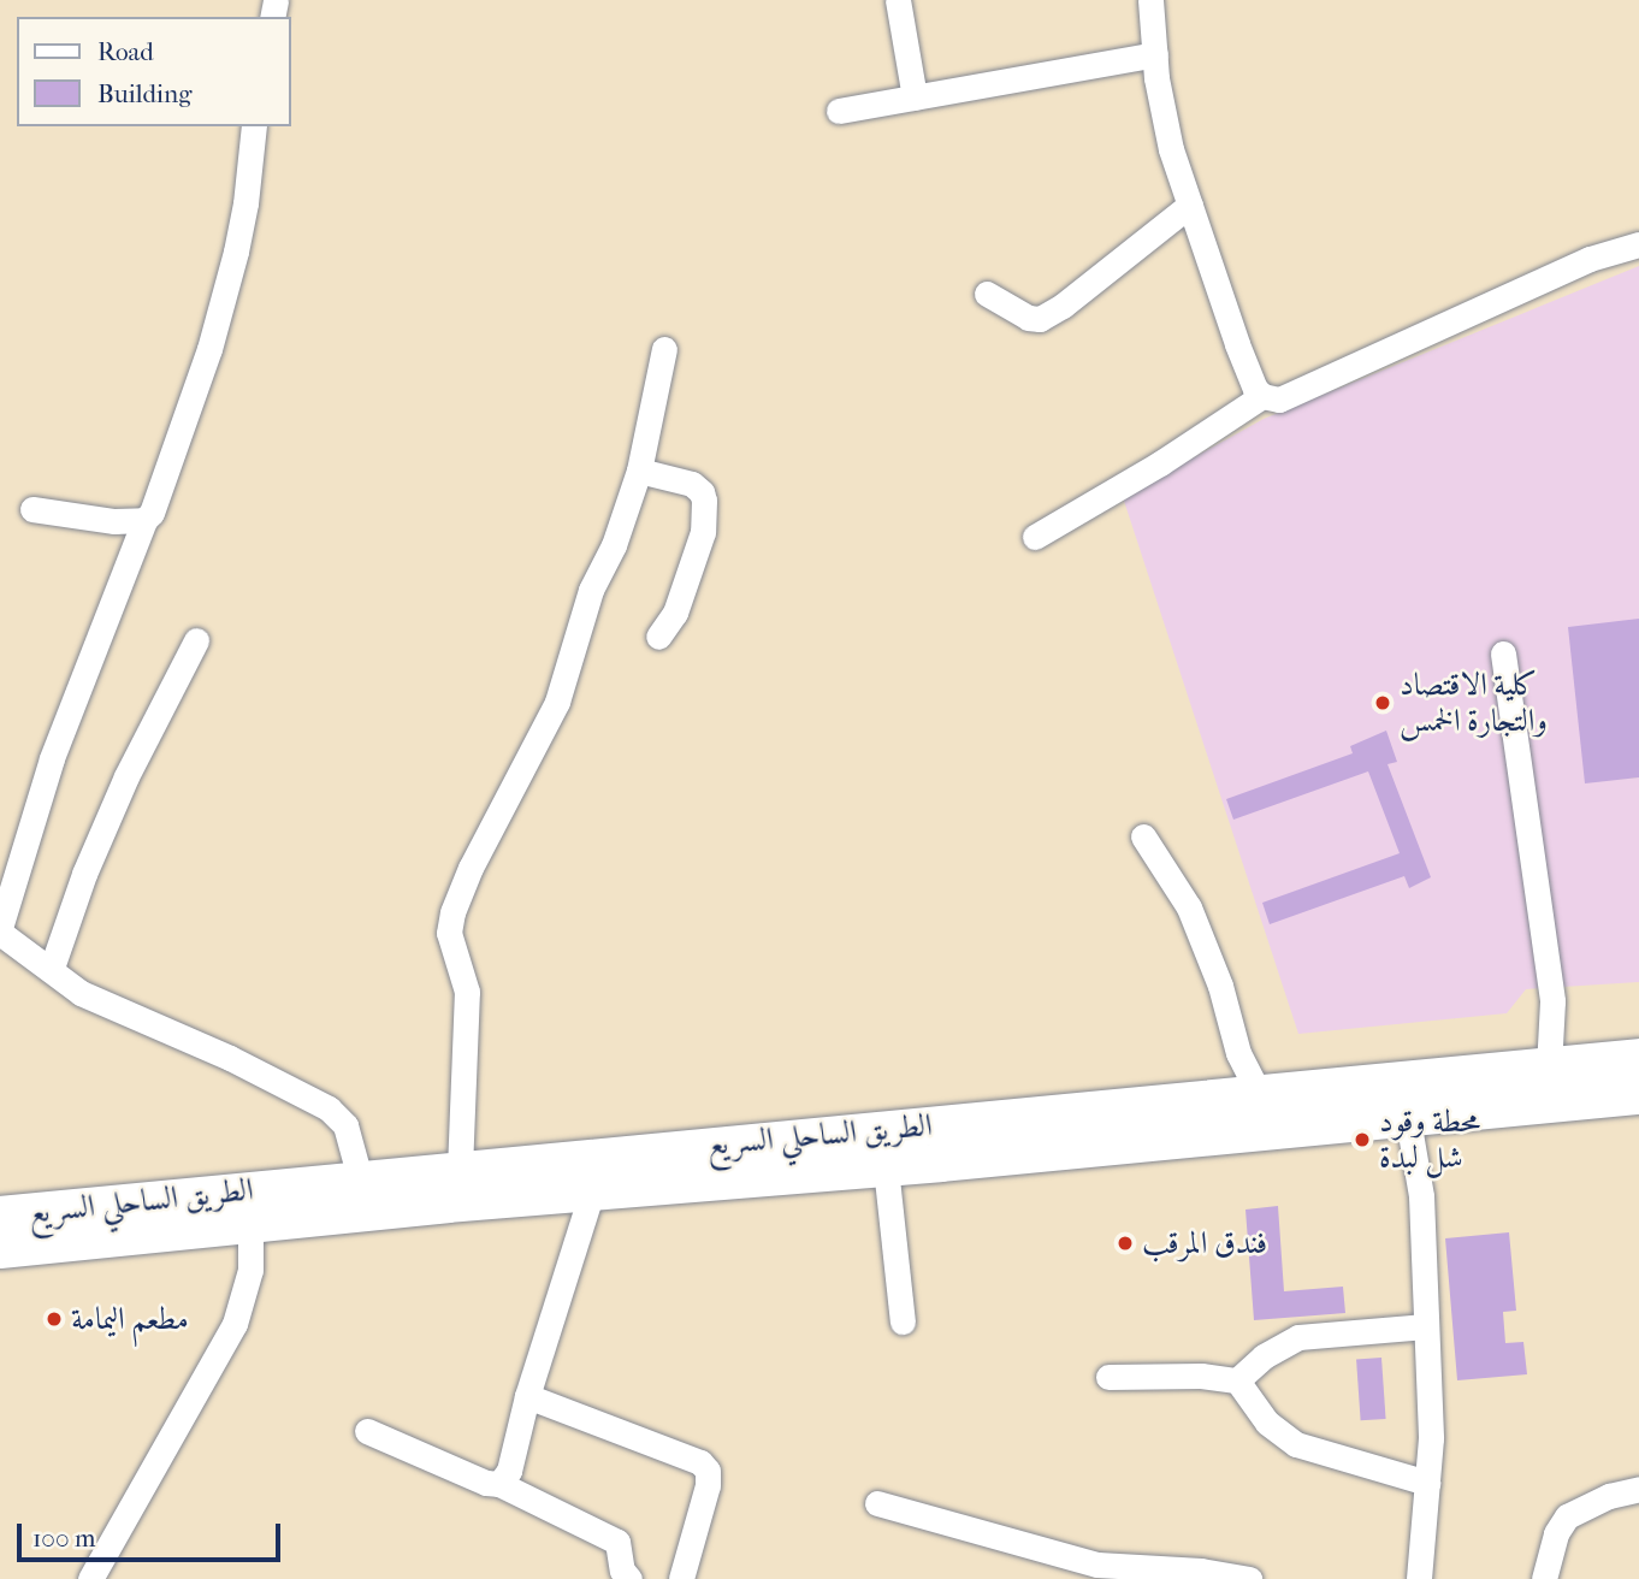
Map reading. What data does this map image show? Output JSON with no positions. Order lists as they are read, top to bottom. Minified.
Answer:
{"streets":{"highway":["الطريق الساحلي السريع"]},"places":["كلية الاقتصاد والتجارة الخمس","محطة وقود شل لبدة","فندق المرقب","مطعم اليمامة"],"legend":["Road","Building"],"scale_bar":"100 m"}
